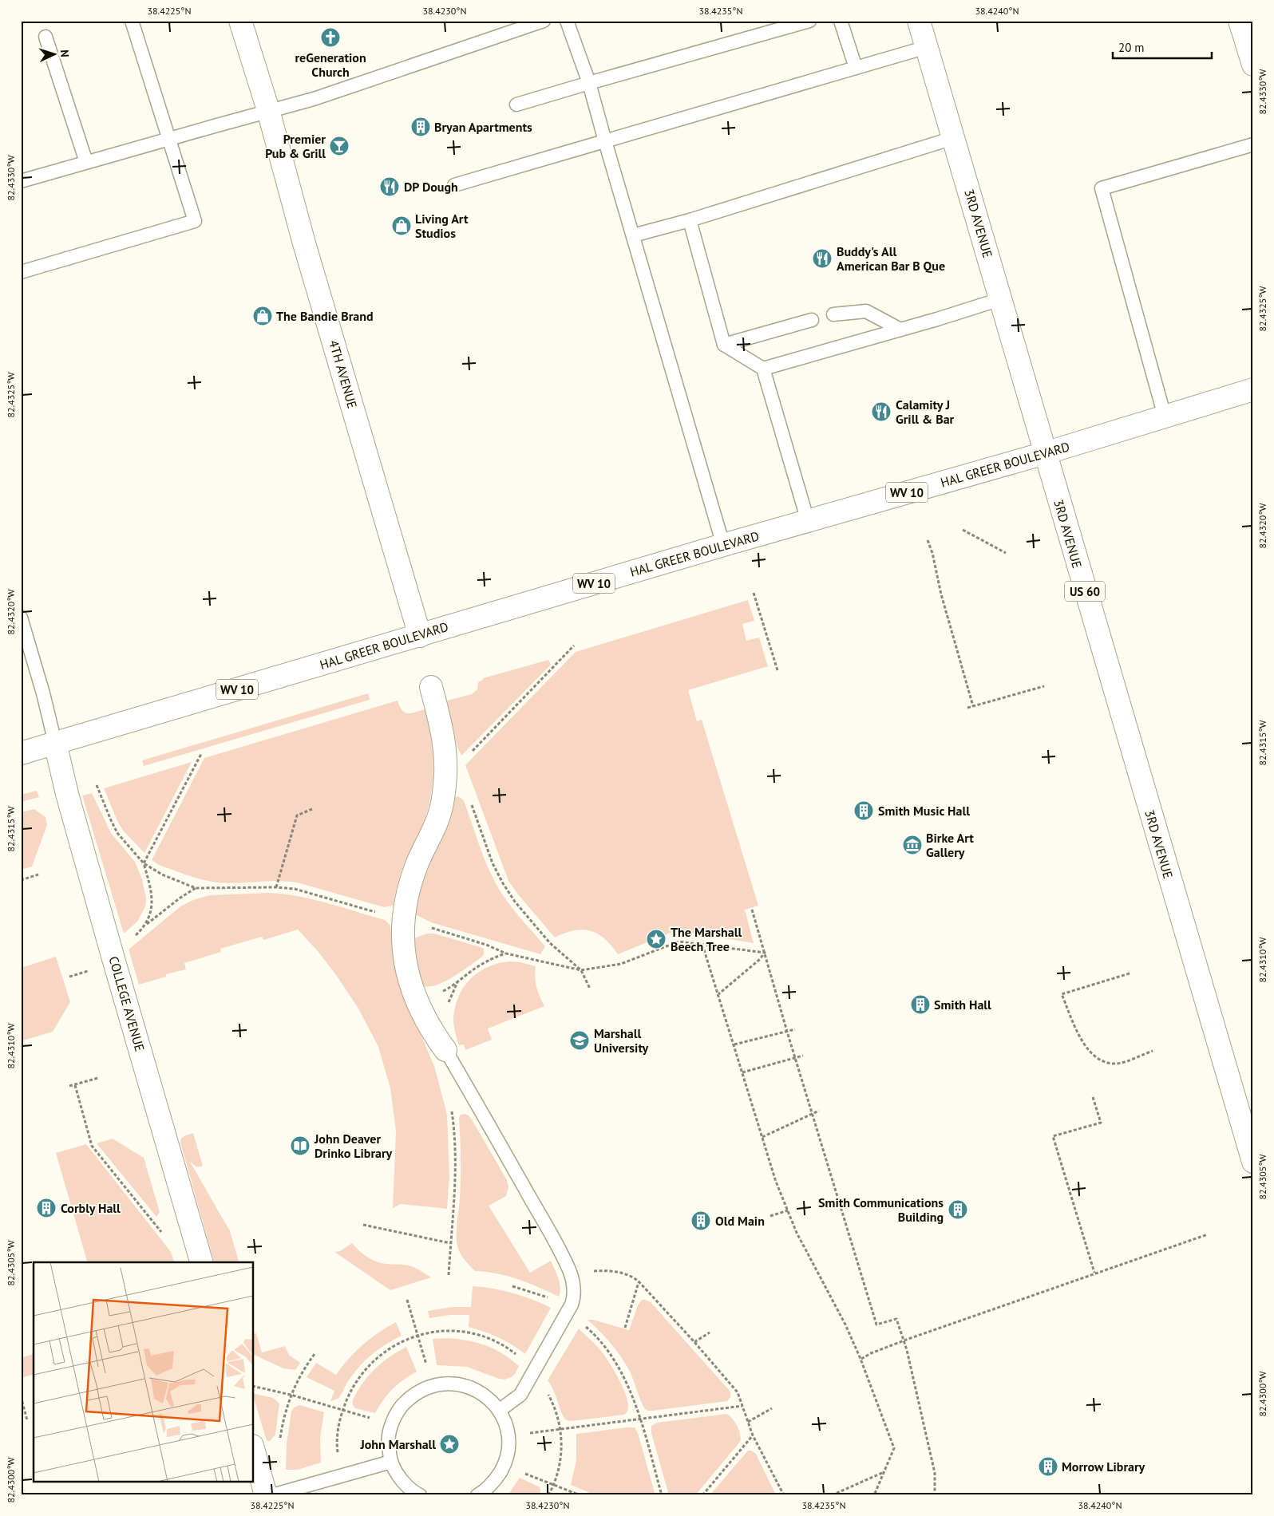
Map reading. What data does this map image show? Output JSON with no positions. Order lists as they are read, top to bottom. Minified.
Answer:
{"streets":{"main road":["3RD AVENUE","4TH AVENUE","HAL GREER BOULEVARD","WV 10","US 60","COLLEGE AVENUE"]},"crossings":[["3RD AVENUE","HAL GREER BOULEVARD"],["4TH AVENUE","HAL GREER BOULEVARD"],["HAL GREER BOULEVARD","COLLEGE AVENUE"]],"places":{"church":["reGeneration Church"],"building":["Bryan Apartments","Smith Music Hall","Smith Hall","Corbly Hall","Smith Communications Building","Old Main","Morrow Library"],"bar":["Premier Pub & Grill"],"restaurant":["DP Dough","Buddy's All American Bar B Que","Calamity J Grill & Bar"],"shop":["Living Art Studios","The Bandie Brand"],"museum":["Birke Art Gallery"],"place":["The Marshall Beech Tree","John Marshall"],"school or university":["Marshall University"],"library":["John Deaver Drinko Library"]},"scale_bar":"20 m","north":"right","coordinates":["38.4225°N","38.4230°N","38.4235°N","38.4240°N","82.4330°W","82.4325°W","82.4320°W","82.4315°W","82.4310°W","82.4305°W","82.4300°W"]}
